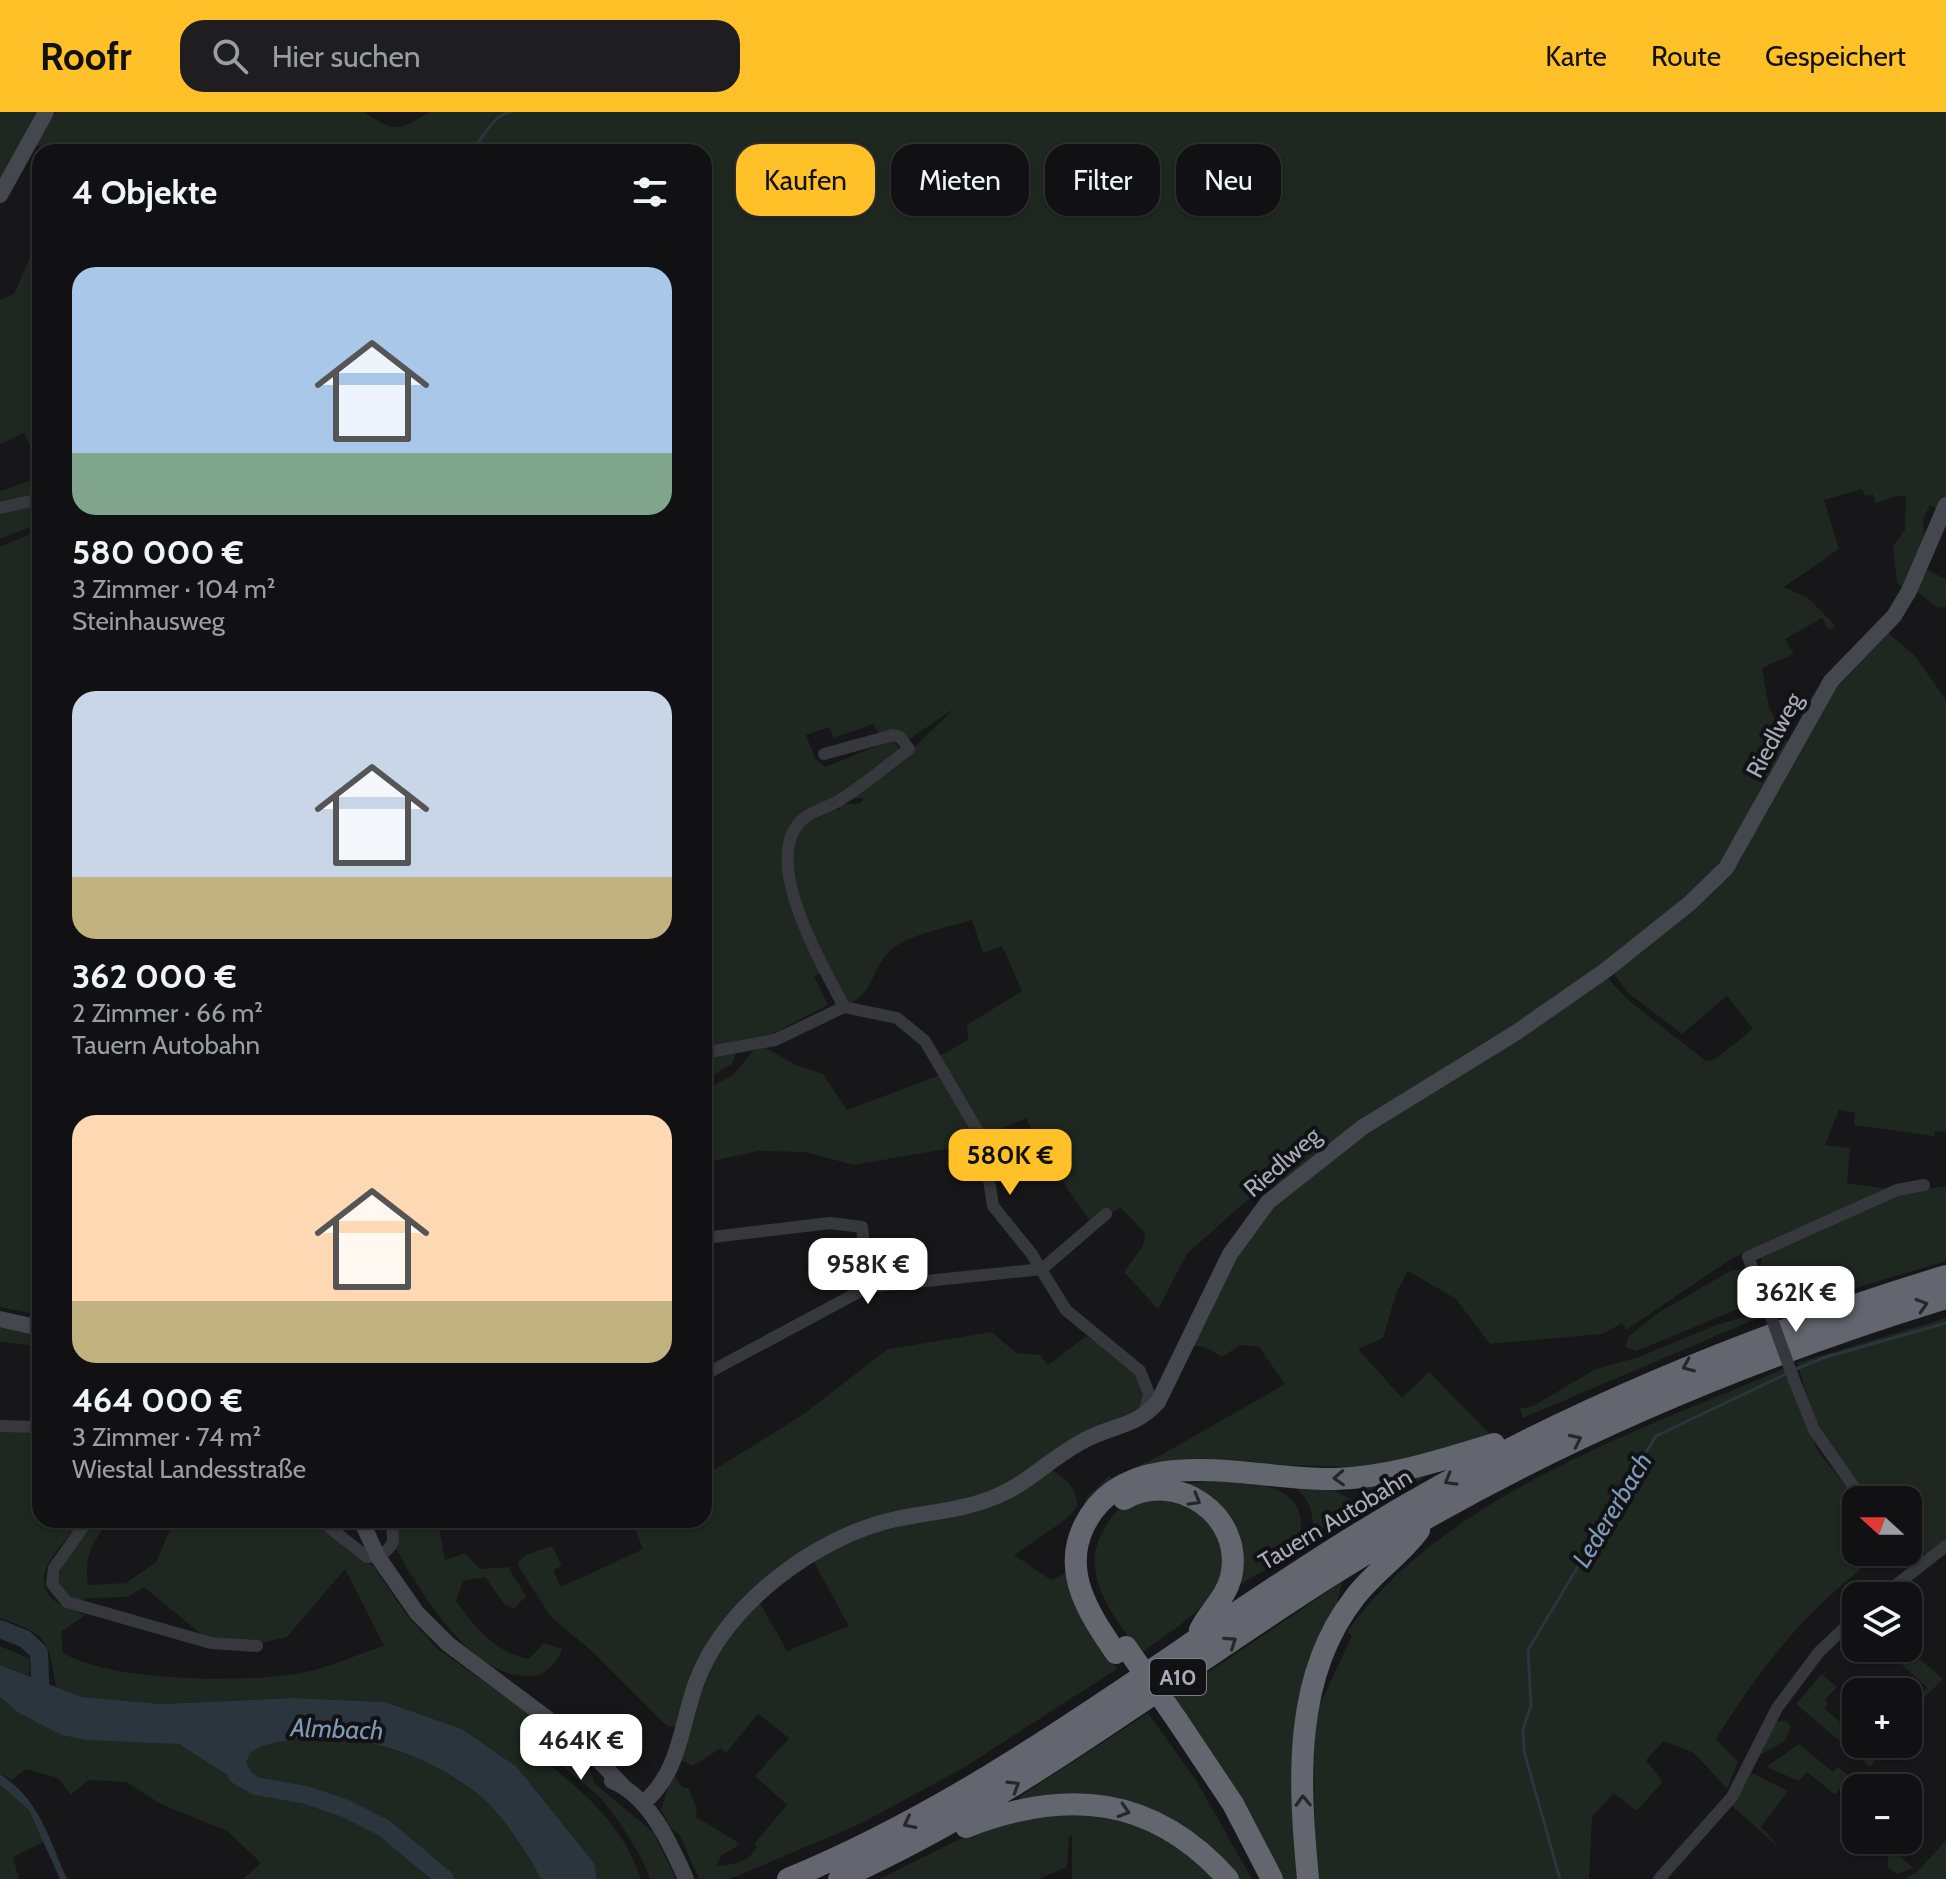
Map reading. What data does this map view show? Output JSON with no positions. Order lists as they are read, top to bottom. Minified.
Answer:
{"streets":{"highway":["Tauern Autobahn","A10"],"street":["Riedlweg"]},"water":["Ledererbach","Almbach"],"north":"left","page":{"header":"Roofr","search":"Hier suchen","nav":["Karte","Route","Gespeichert"],"chip":["Kaufen","Mieten","Filter","Neu"],"heading":"4 Objekte","list":[{"name":"580 000 €","note":"3 Zimmer · 104 m² · Steinhausweg"},{"name":"362 000 €","note":"2 Zimmer · 66 m² · Tauern Autobahn"},{"name":"464 000 €","note":"3 Zimmer · 74 m² · Wiestal Landesstraße"}],"price":["580K €","958K €","362K €","464K €"],"map_buttons":["+","−"]}}
